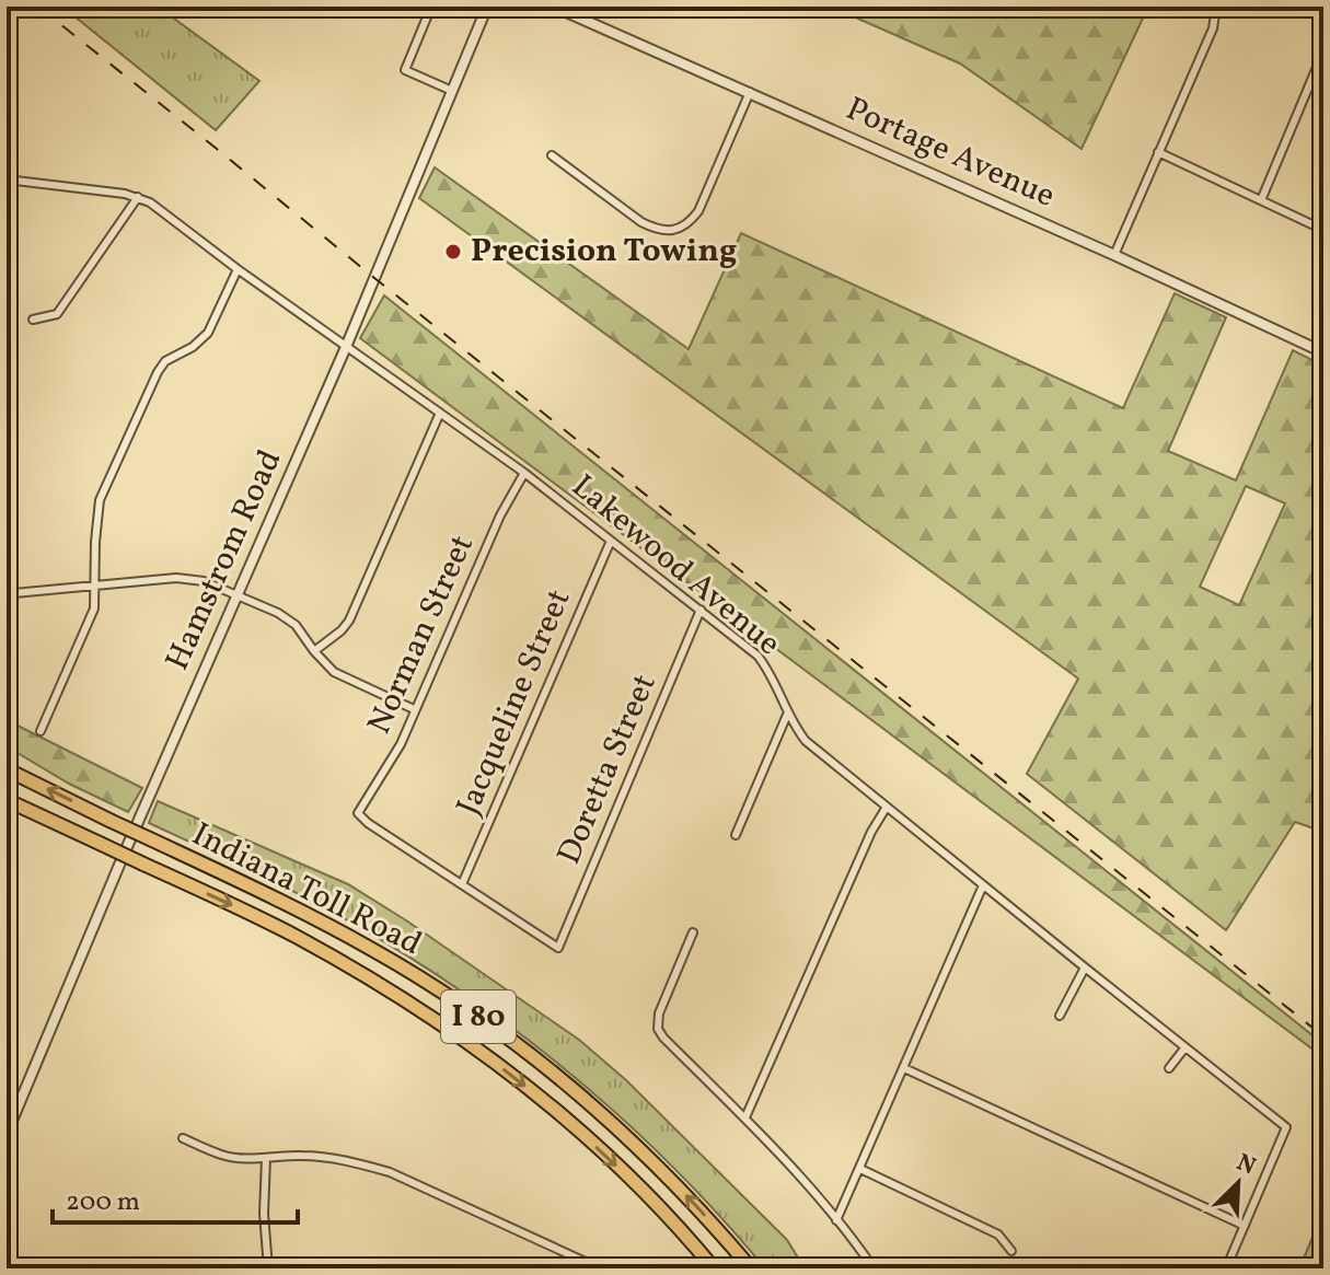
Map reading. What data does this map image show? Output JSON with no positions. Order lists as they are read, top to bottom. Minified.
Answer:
{"streets":{"highway":["Indiana Toll Road","I 80"],"street":["Portage Avenue","Hamstrom Road","Lakewood Avenue","Norman Street","Jacqueline Street","Doretta Street"]},"crossings":[["Hamstrom Road","Lakewood Avenue"],["Lakewood Avenue","Norman Street"],["Lakewood Avenue","Jacqueline Street"],["Lakewood Avenue","Doretta Street"],["Norman Street","Jacqueline Street"],["Norman Street","Doretta Street"],["Jacqueline Street","Doretta Street"]],"places":["Precision Towing"],"scale_bar":"200 m","north":"top right"}
